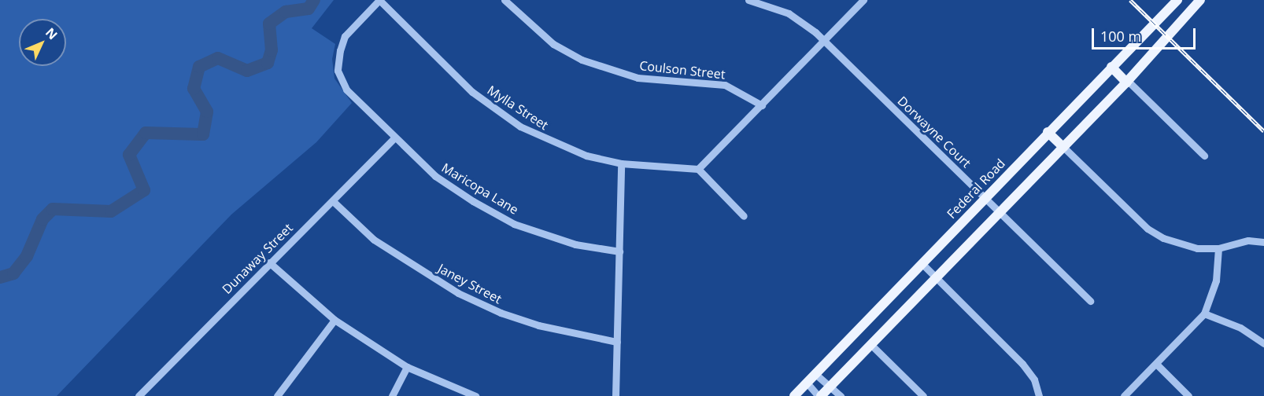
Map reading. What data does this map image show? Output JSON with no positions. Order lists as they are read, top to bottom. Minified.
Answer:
{"streets":{"main road":["Federal Road"],"street":["Coulson Street","Mylla Street","Dorwayne Court","Maricopa Lane","Dunaway Street","Janey Street"]},"crossings":[["Mylla Street","Maricopa Lane"],["Dorwayne Court","Federal Road"],["Maricopa Lane","Dunaway Street"],["Dunaway Street","Janey Street"]],"scale_bar":"100 m","north":"top right"}
